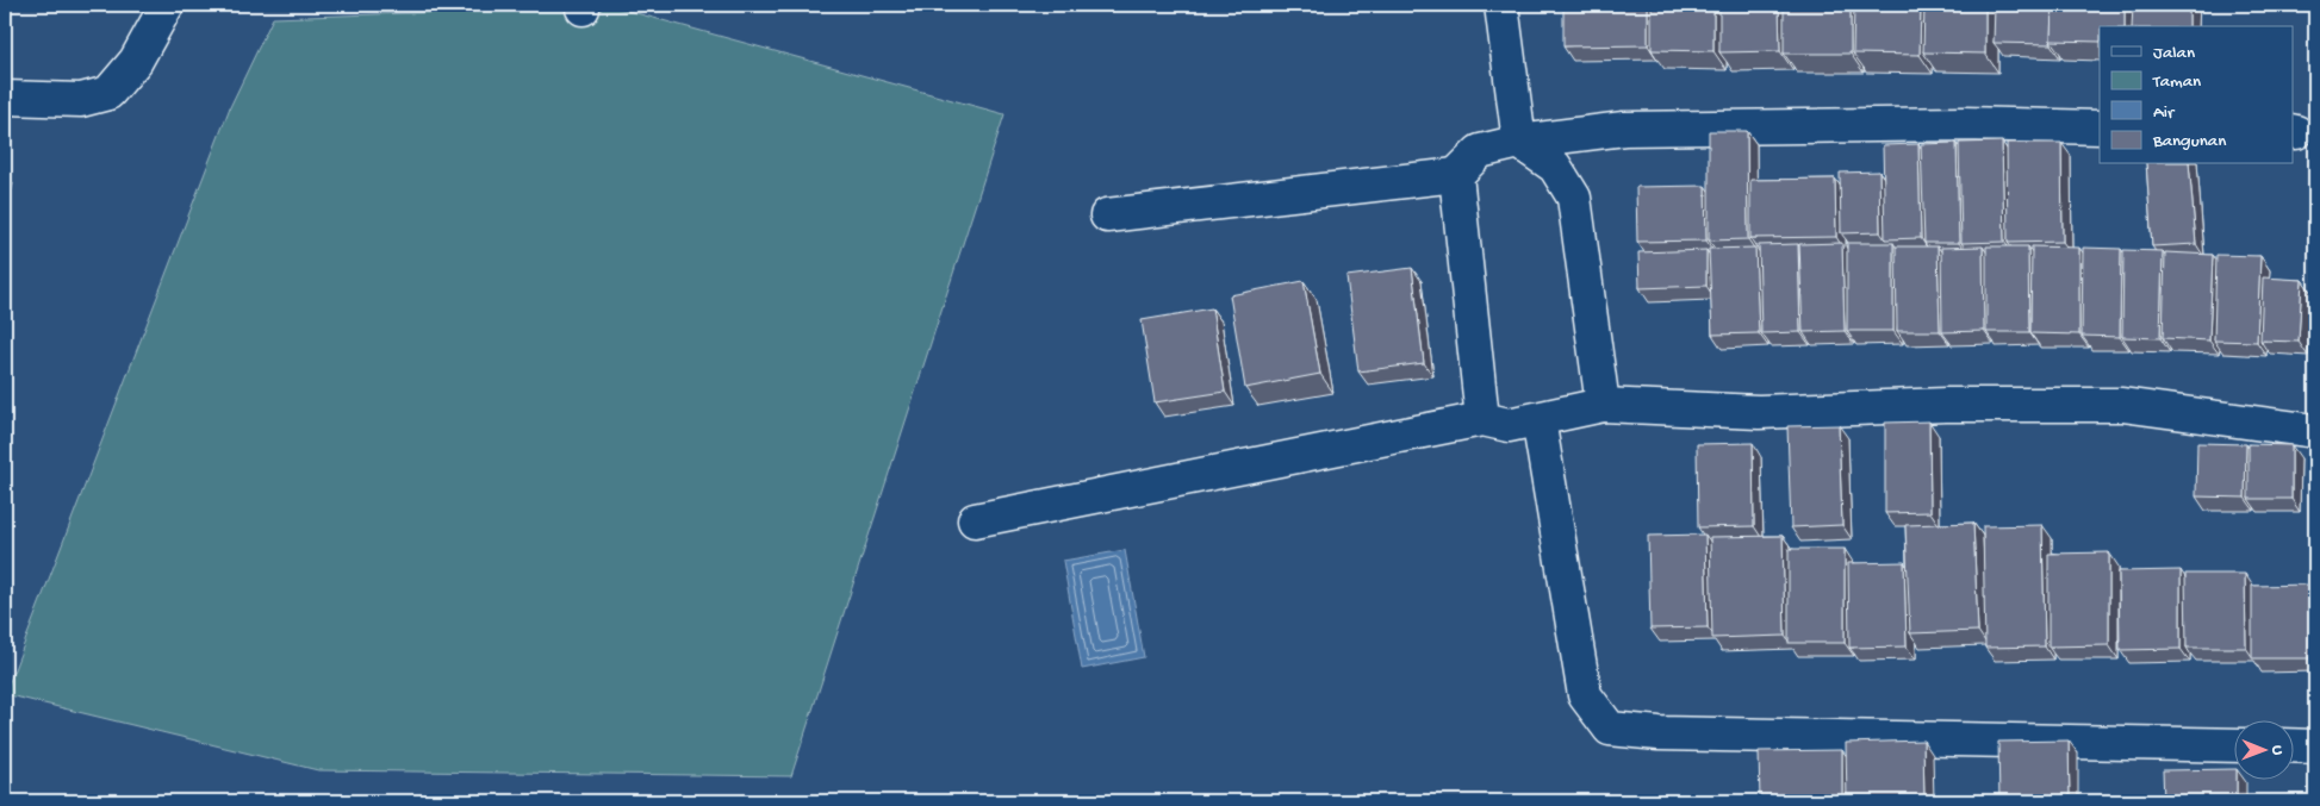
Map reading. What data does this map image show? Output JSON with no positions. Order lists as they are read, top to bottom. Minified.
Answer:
{"legend":["Jalan","Taman","Air","Bangunan"],"north":"right"}
